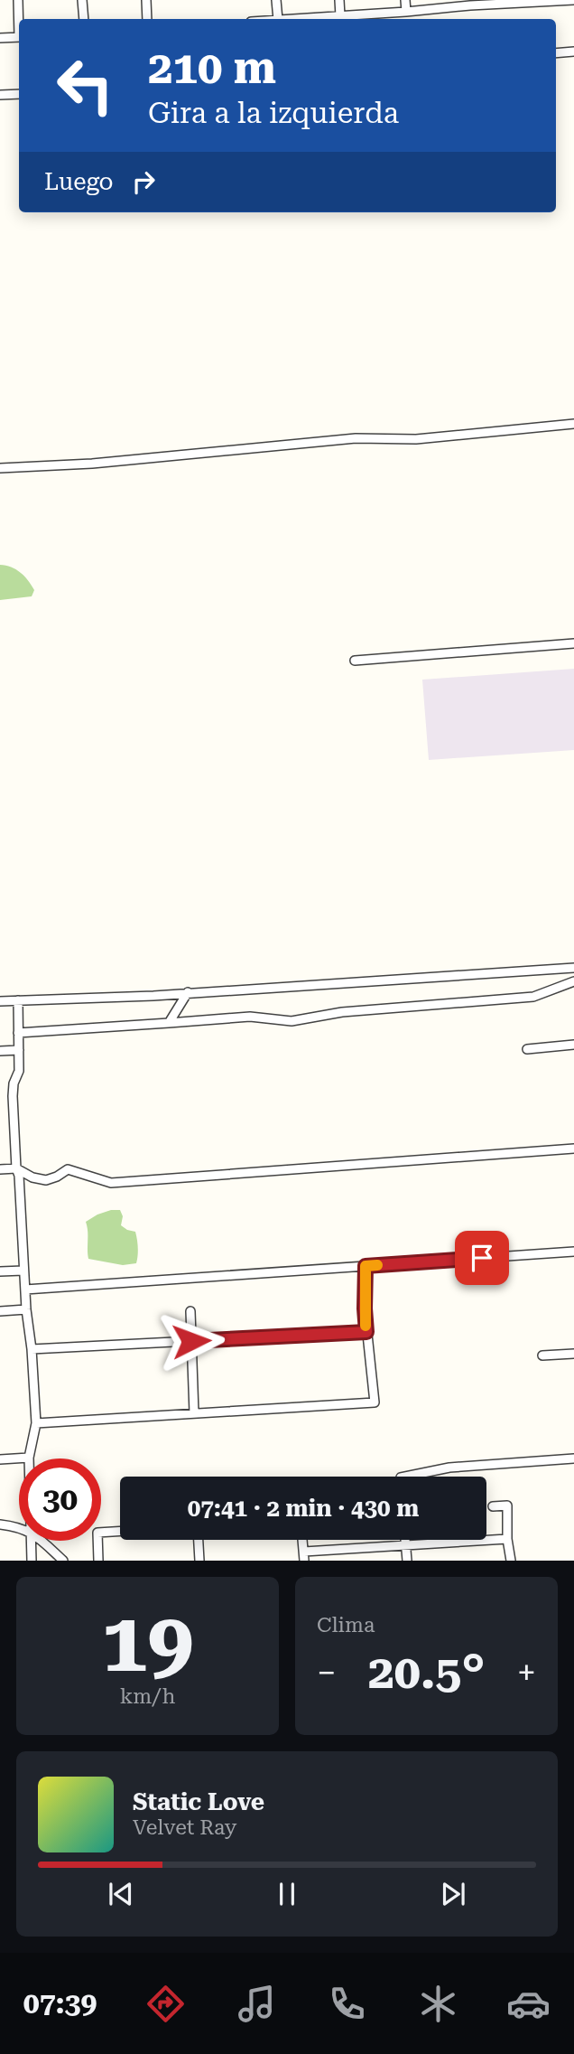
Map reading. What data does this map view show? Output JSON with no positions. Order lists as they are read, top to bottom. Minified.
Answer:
{"page":{"turn":["210 m","Gira a la izquierda"],"then":"Luego","limit":"30","trip":"07:41 · 2 min · 430 m","tile":[["19","km/h"],"Clima"],"heat":["−","20.5°","+"],"song":["Static Love","Velvet Ray"],"tabs":"07:39"}}
